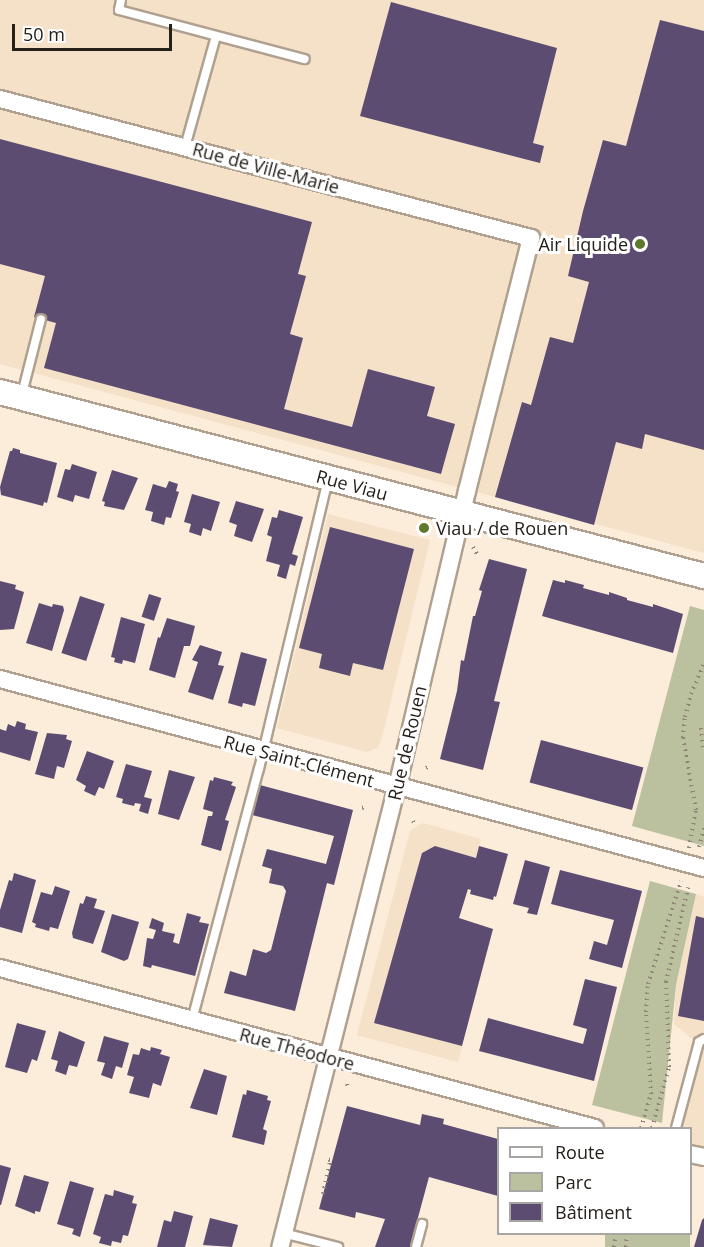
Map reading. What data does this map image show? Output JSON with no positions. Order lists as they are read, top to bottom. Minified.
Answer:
{"streets":{"main road":["Rue Viau"],"street":["Rue de Ville-Marie","Rue de Rouen","Rue Saint-Clément","Rue Théodore"]},"crossings":[["Rue de Ville-Marie","Rue de Rouen"],["Rue Viau","Rue de Rouen"],["Rue de Rouen","Rue Saint-Clément"],["Rue de Rouen","Rue Théodore"]],"places":["Air Liquide","Viau / de Rouen"],"legend":["Route","Parc","Bâtiment"],"scale_bar":"50 m"}
